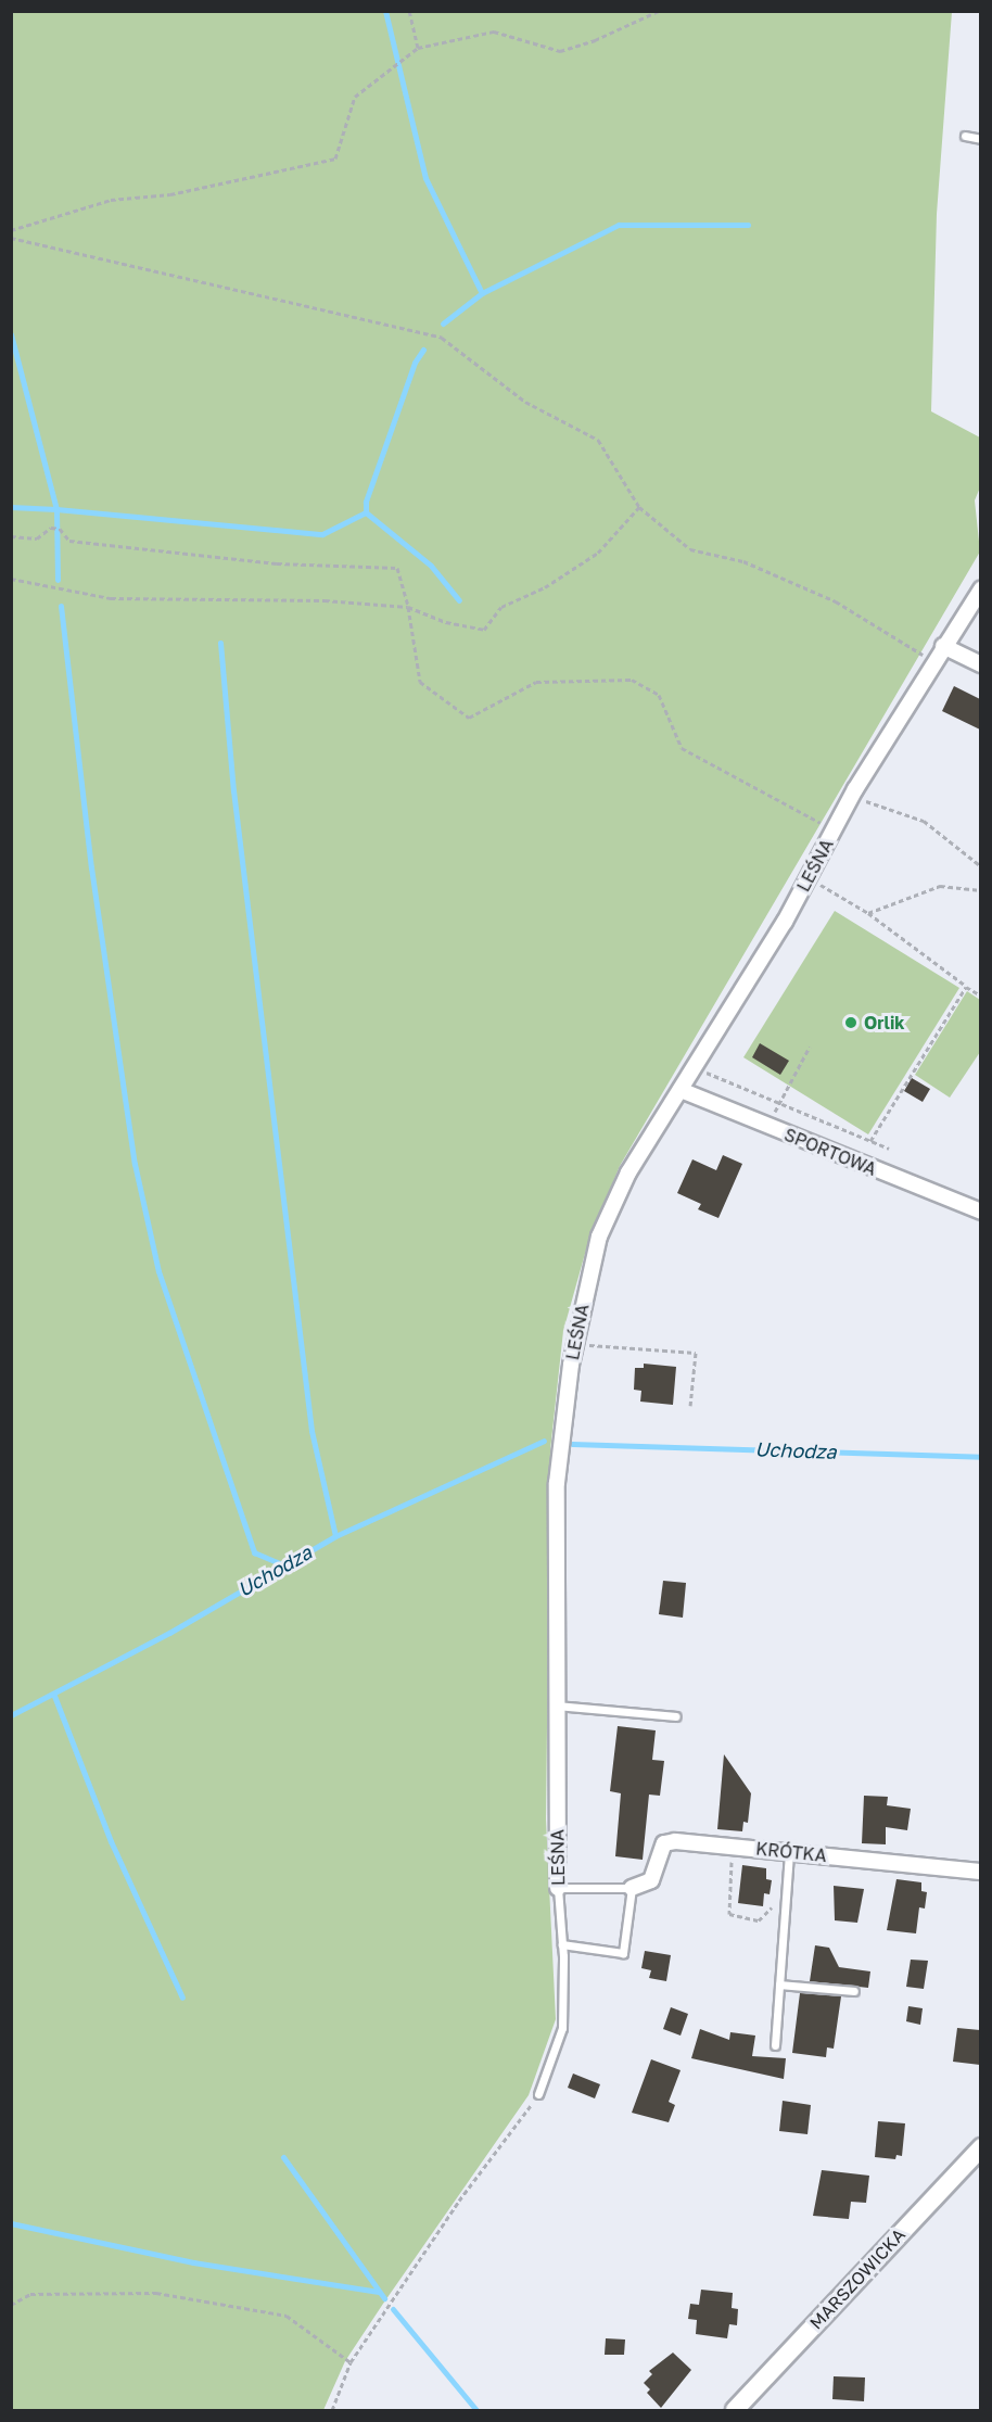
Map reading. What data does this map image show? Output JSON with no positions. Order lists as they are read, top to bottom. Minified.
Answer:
{"streets":{"street":["LEŚNA","SPORTOWA","KRÓTKA","MARSZOWICKA"]},"crossings":[["LEŚNA","SPORTOWA"]],"water":["Uchodza"],"places":["Orlik"]}
